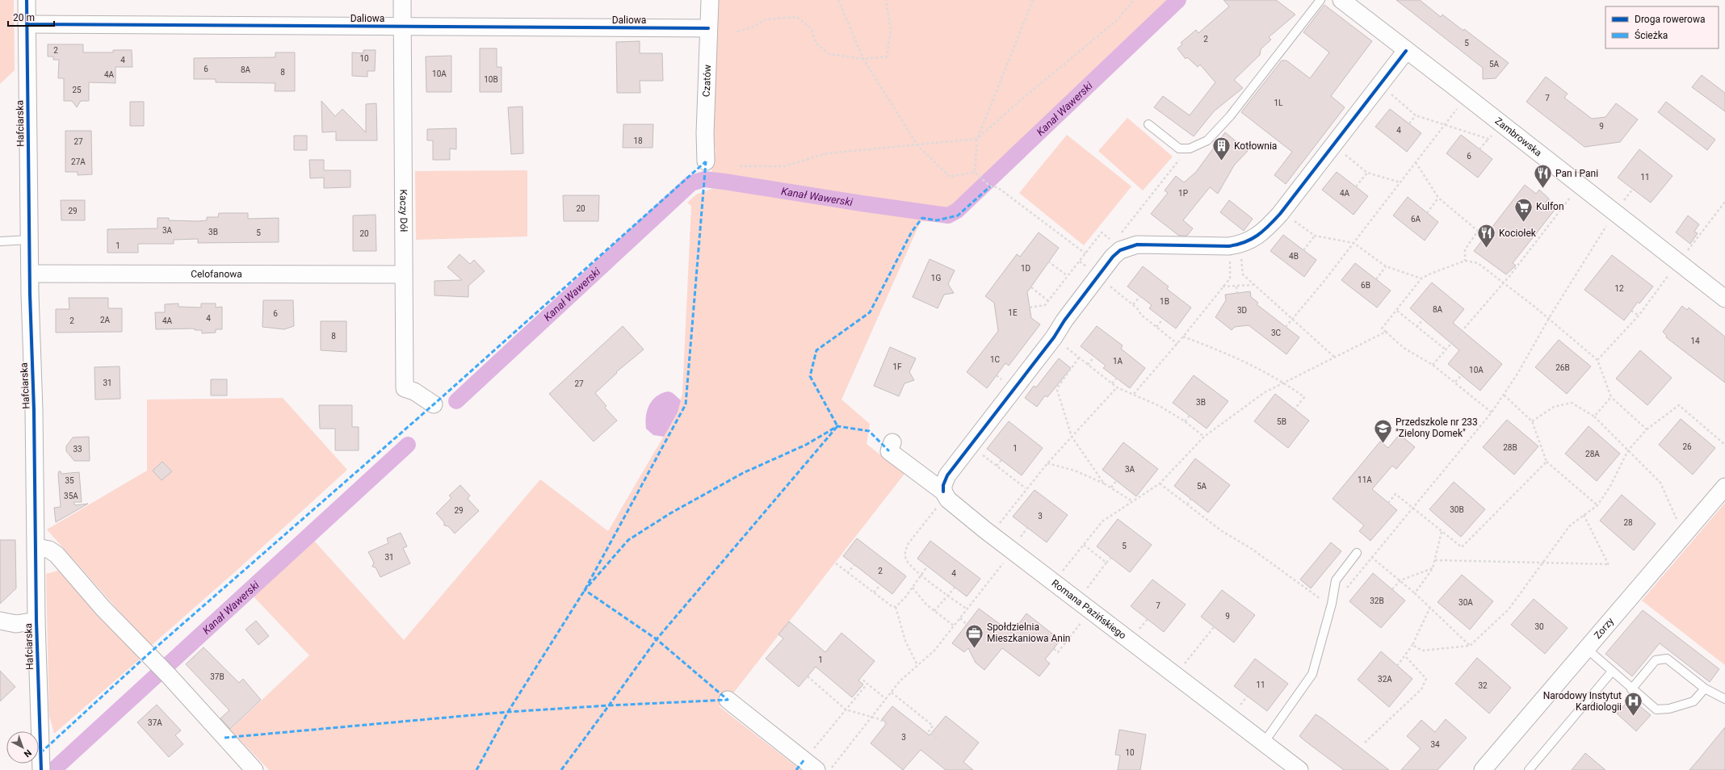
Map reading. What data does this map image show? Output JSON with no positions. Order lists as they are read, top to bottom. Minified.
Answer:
{"streets":{"street":["Daliowa","Czatów","Hafciarska","Zambrowska","Kaczy Dół","Celofanowa","Romana Pazińskiego","Zorzy"]},"crossings":[["Daliowa","Czatów"],["Daliowa","Hafciarska"],["Daliowa","Kaczy Dół"],["Hafciarska","Celofanowa"],["Kaczy Dół","Celofanowa"]],"water":["Kanał Wawerski"],"places":{"building":["Kotłownia"],"restaurant":["Pan i Pani","Kociołek"],"supermarket":["Kulfon"],"school or university":["Przedszkole nr 233 \"Zielony Domek\""],"office":["Społdzielnia Mieszkaniowa Anin"],"hospital":["Narodowy Instytut Kardiologii"]},"house_numbers":["2","5","2","10","4","5A","6","8A","8","10A","4A","10B","25","7","1L","9","4","18","27","6","27A","11","1P","4A","20","29","6A","3A","3B","5","20","1","4B","1D","1G","6B","12","1B","8A","3D","1E","6","4","2A","2","4A","3C","8","14","1C","1A","1F","26B","10A","31","27","3B","5B","26","28B","1","33","28A","3A","11A","35","5A","35A","30B","29","3","28","5","31","2","4","32B","30A","7","9","30","1","37B","32A","11","32","37A","3","34","10"],"legend":["Droga rowerowa","Ścieżka"],"scale_bar":"20 m","north":"bottom right"}
